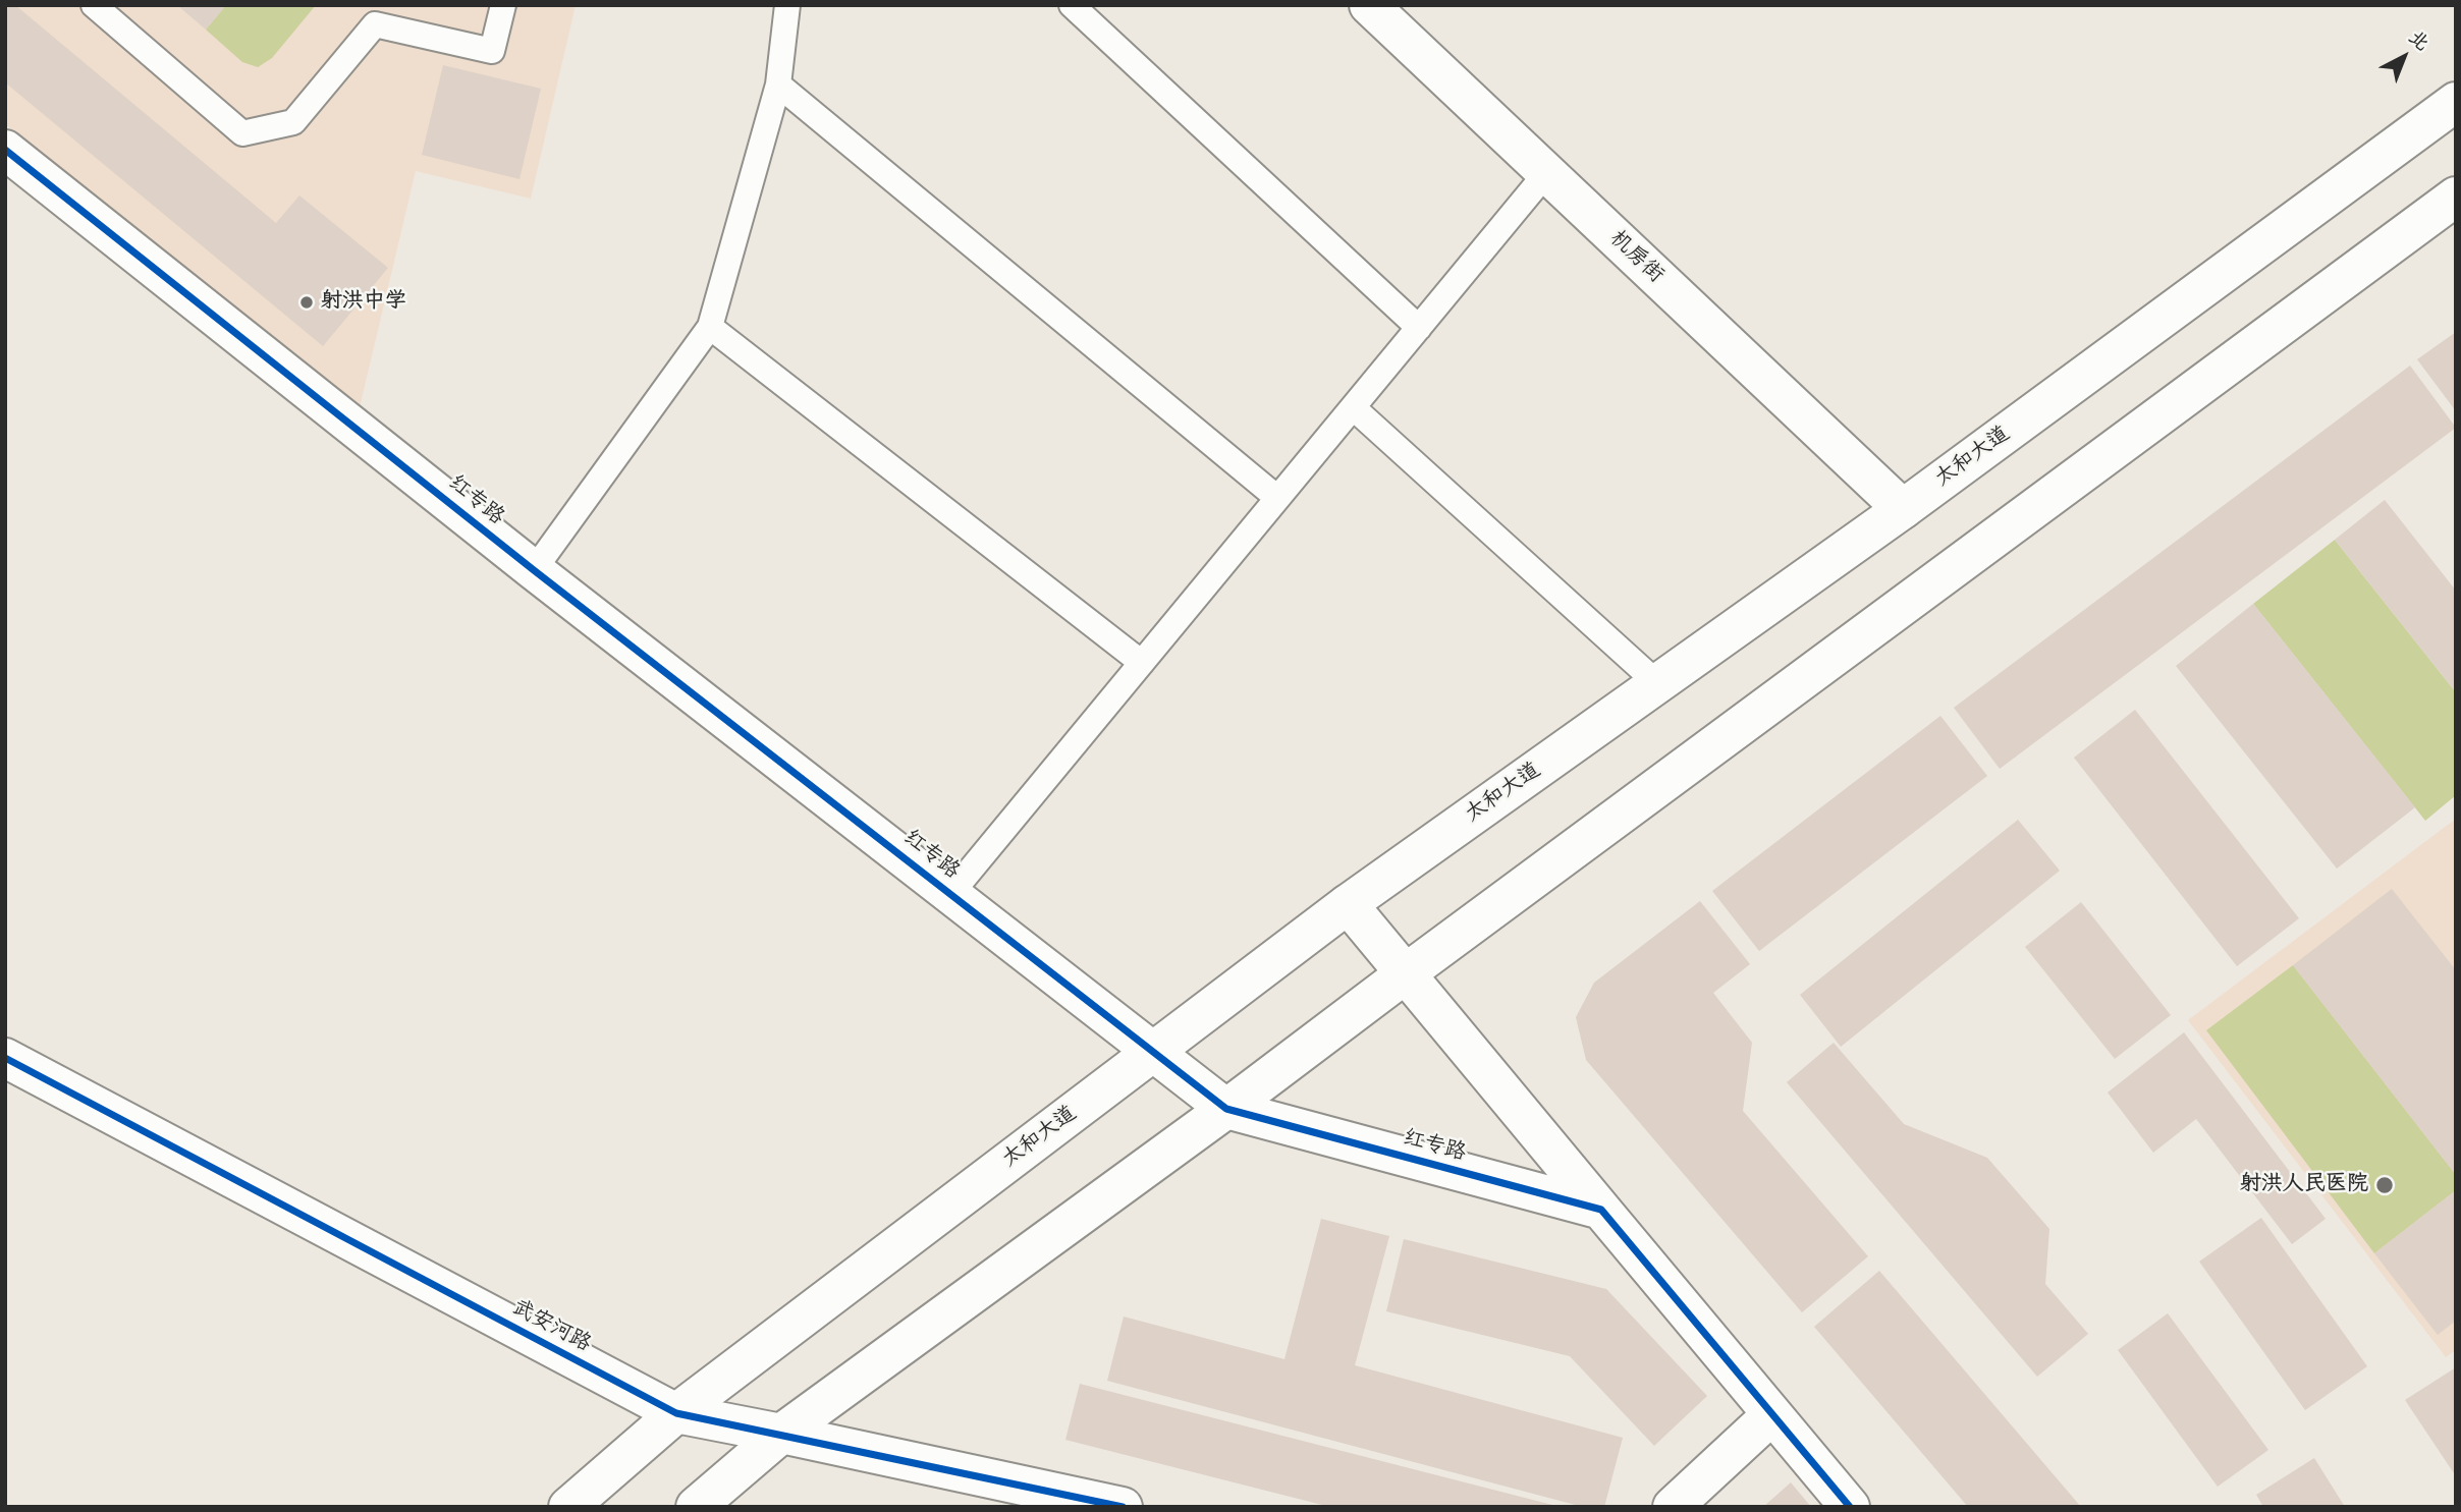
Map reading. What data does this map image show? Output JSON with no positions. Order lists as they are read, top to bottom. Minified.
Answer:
{"streets":{"street":["机房街","太和大道","红专路","武安河路"]},"crossings":[["机房街","太和大道"],["太和大道","红专路"],["太和大道","武安河路"]],"places":["射洪中学","射洪人民医院"],"north":"top right"}
